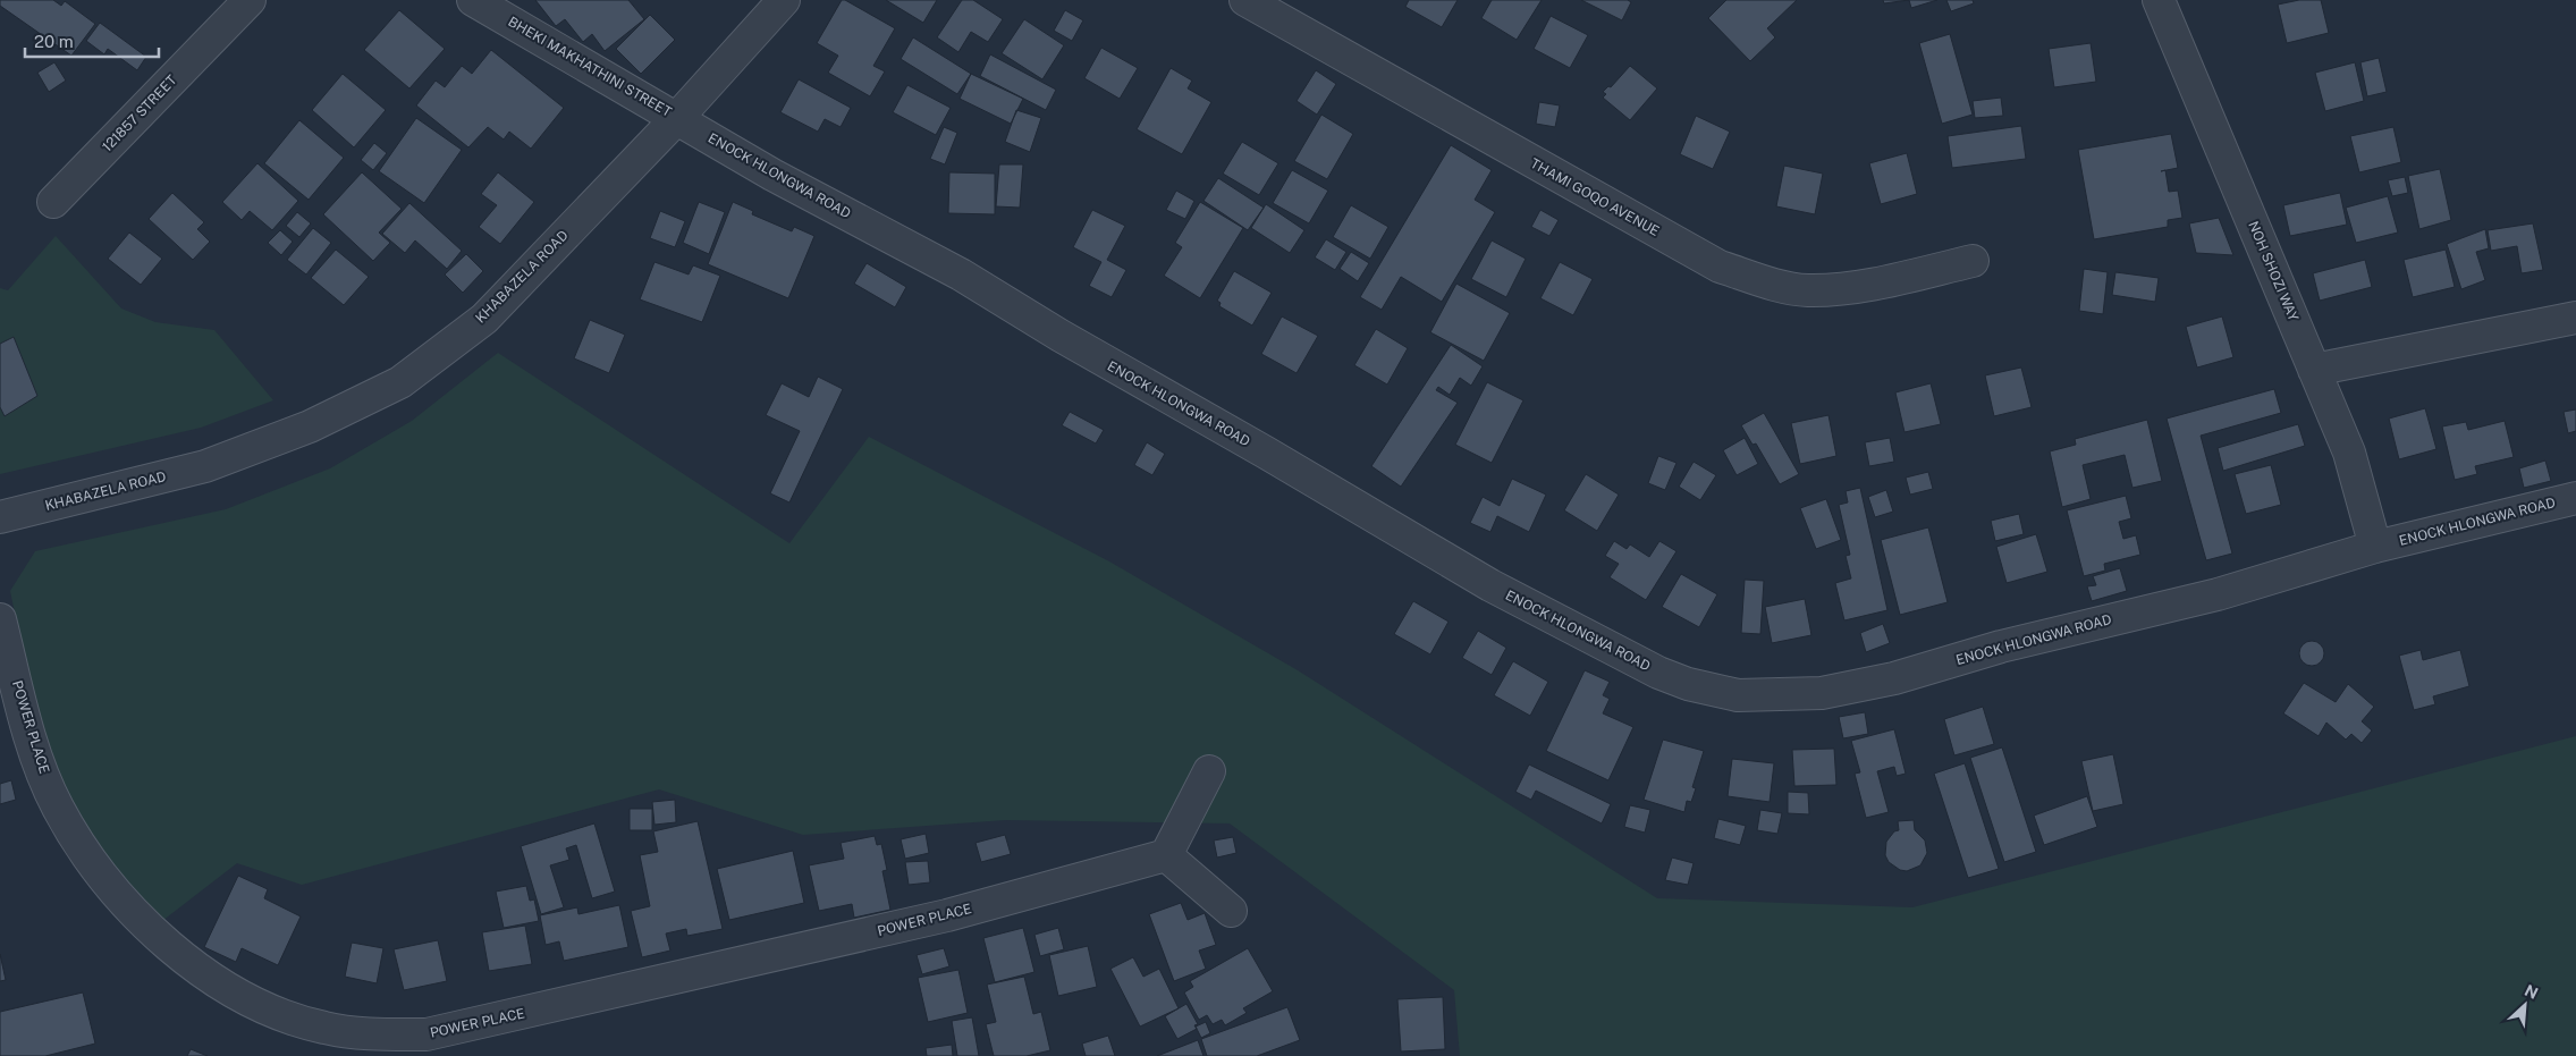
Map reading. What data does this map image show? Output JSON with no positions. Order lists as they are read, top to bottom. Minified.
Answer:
{"streets":{"street":["BHEKI MAKHATHINI STREET","121857 STREET","ENOCK HLONGWA ROAD","THAMI GOQO AVENUE","NOH SHOZI WAY","KHABAZELA ROAD","POWER PLACE"]},"crossings":[["BHEKI MAKHATHINI STREET","ENOCK HLONGWA ROAD"],["BHEKI MAKHATHINI STREET","KHABAZELA ROAD"],["ENOCK HLONGWA ROAD","NOH SHOZI WAY"],["ENOCK HLONGWA ROAD","KHABAZELA ROAD"]],"scale_bar":"20 m","north":"top right"}
